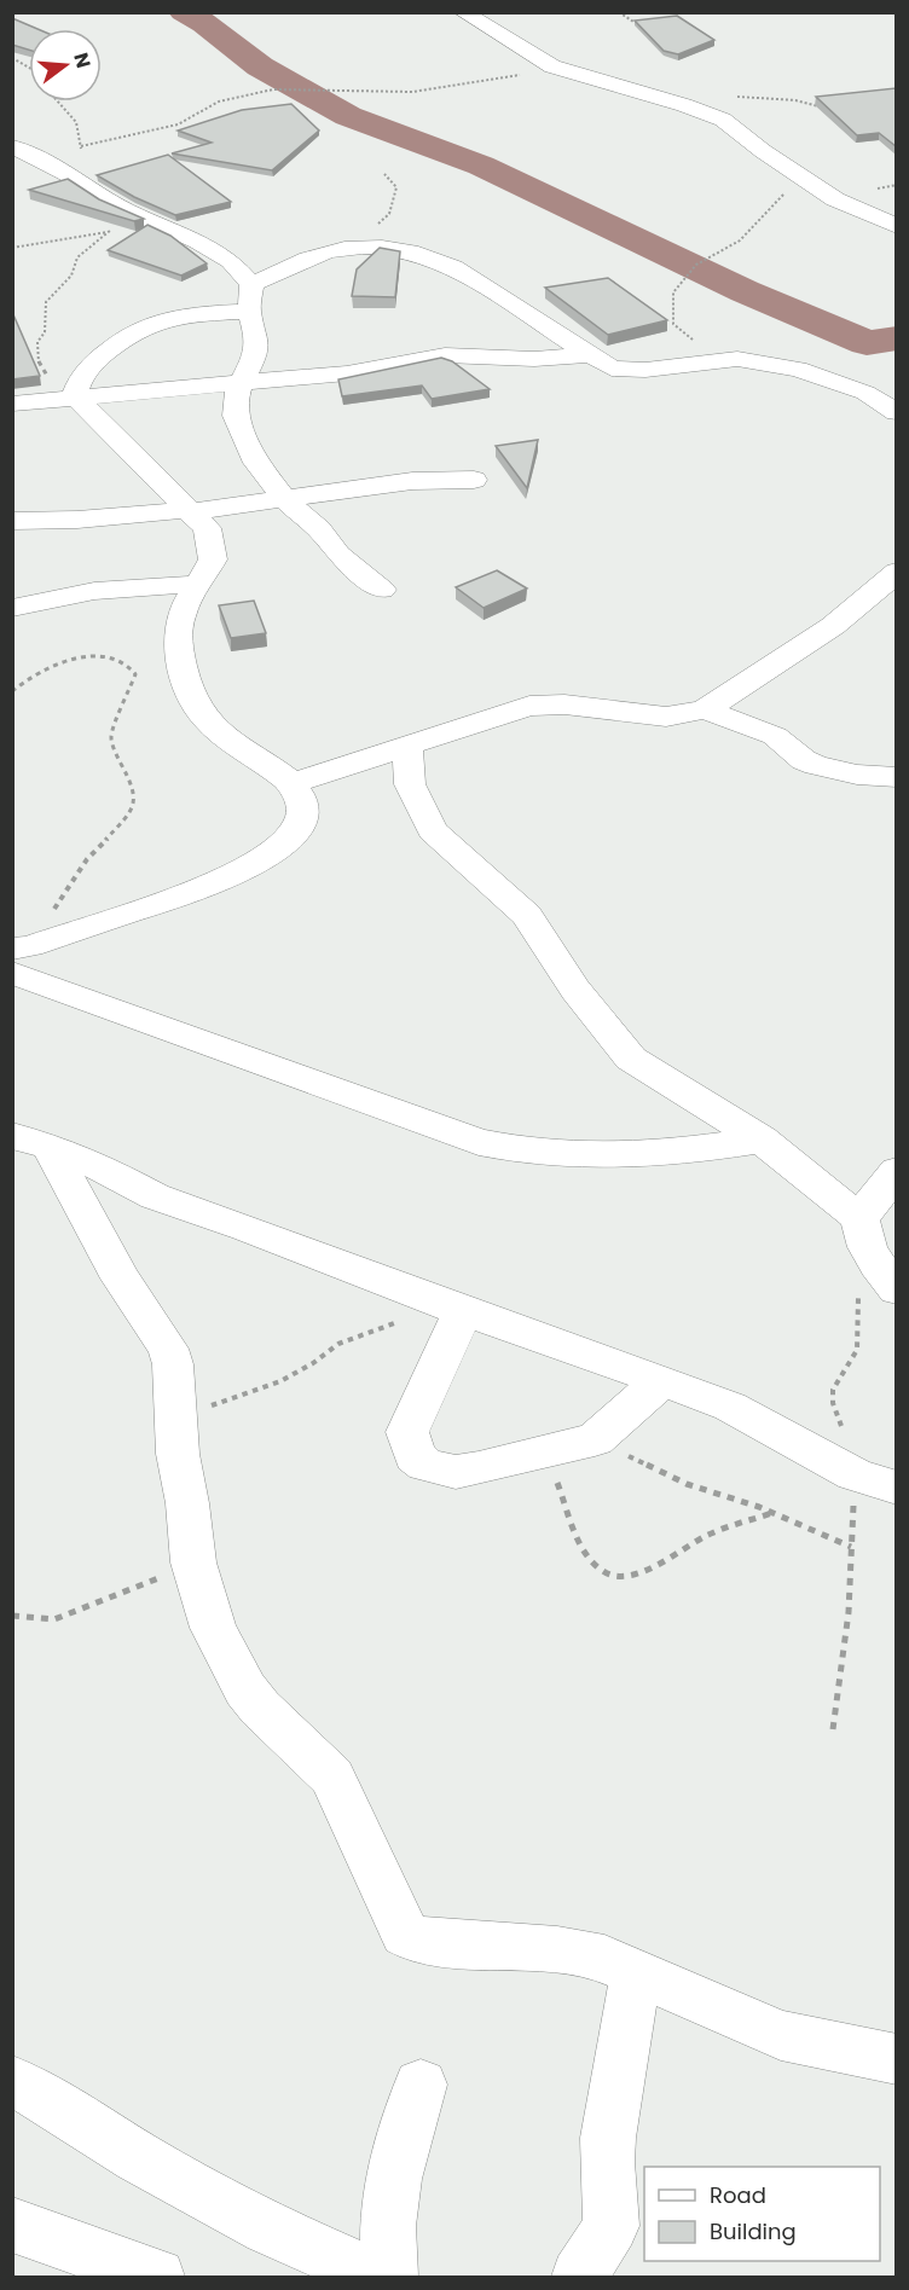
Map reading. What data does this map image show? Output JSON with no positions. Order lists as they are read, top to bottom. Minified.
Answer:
{"legend":["Road","Building"],"north":"right"}
